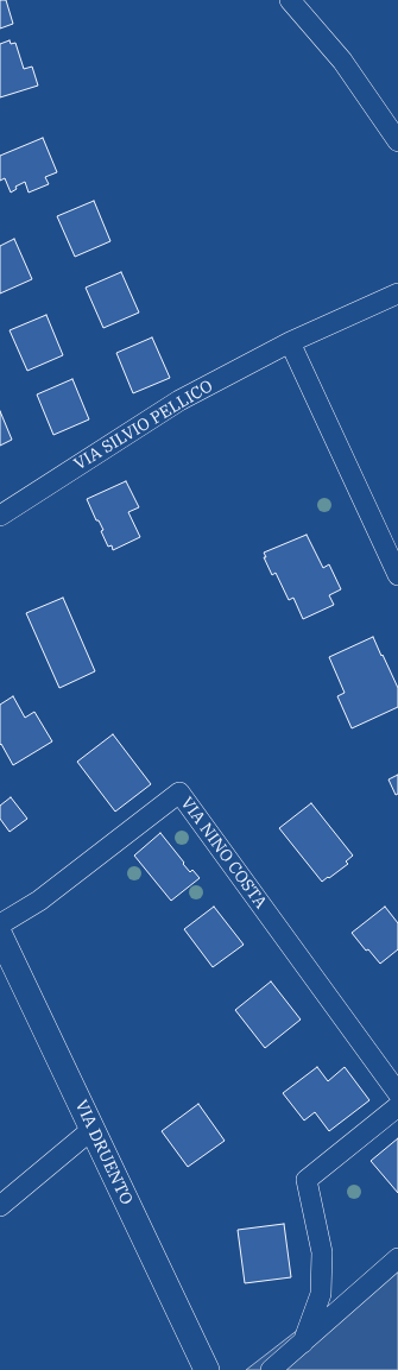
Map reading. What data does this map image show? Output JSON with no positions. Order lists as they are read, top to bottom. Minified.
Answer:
{"streets":{"street":["VIA SILVIO PELLICO","VIA NINO COSTA","VIA DRUENTO"]}}
